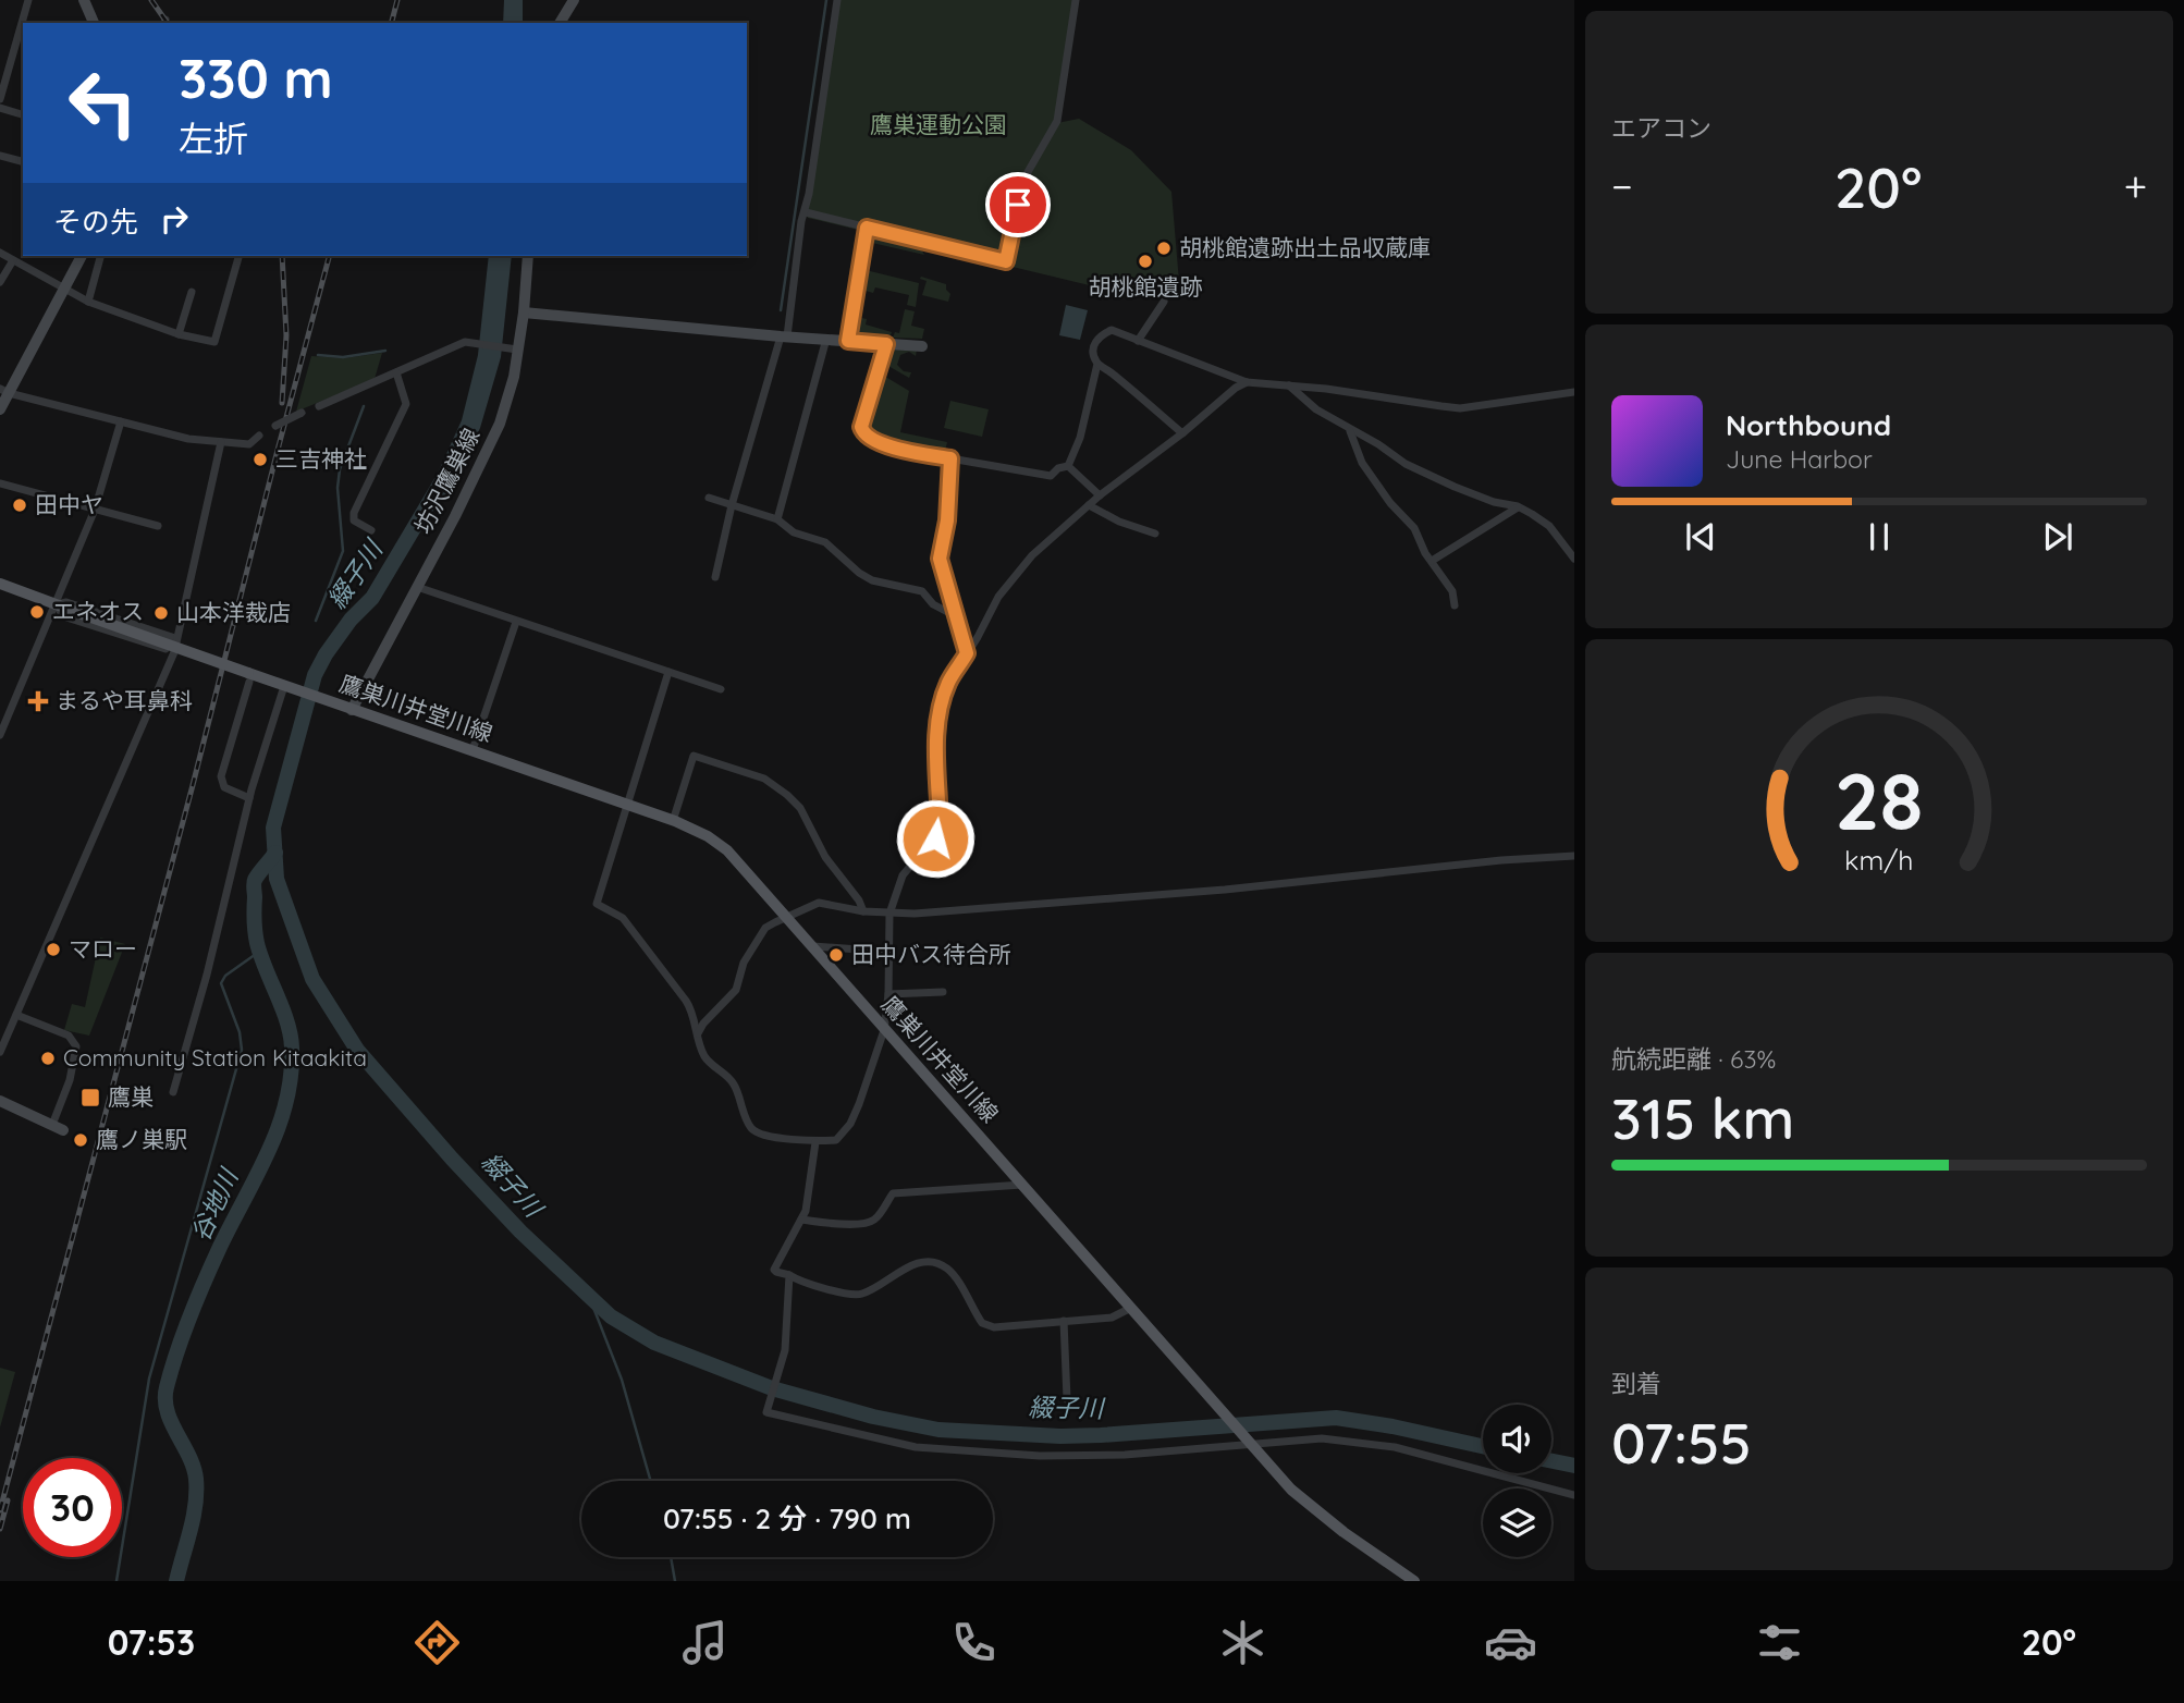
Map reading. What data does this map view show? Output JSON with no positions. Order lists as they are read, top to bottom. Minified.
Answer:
{"streets":{"main road":["鷹巣川井堂川線"],"street":["坊沢鷹巣線"]},"crossings":[["坊沢鷹巣線","鷹巣川井堂川線"]],"water":["綴子川","谷地川"],"parks":["鷹巣運動公園"],"places":{"other":["胡桃館遺跡出土品収蔵庫","胡桃館遺跡","三吉神社","田中ヤ","エネオス","山本洋裁店","マロー","田中バス待合所","Community Station Kitaakita","鷹ノ巣駅"],"health":["まるや耳鼻科"],"transit":["鷹巣"]},"page":{"tile":["エアコン",["航続距離 · 63%","315 km"],["到着","07:55"]],"turn":["330 m","左折"],"heat":["−","20°","+"],"then":"その先","song":["Northbound","June Harbor"],"limit":"30","trip":"07:55 · 2 分 · 790 m","tabs":["07:53","20°"],"gauge":["28","km/h"]}}
